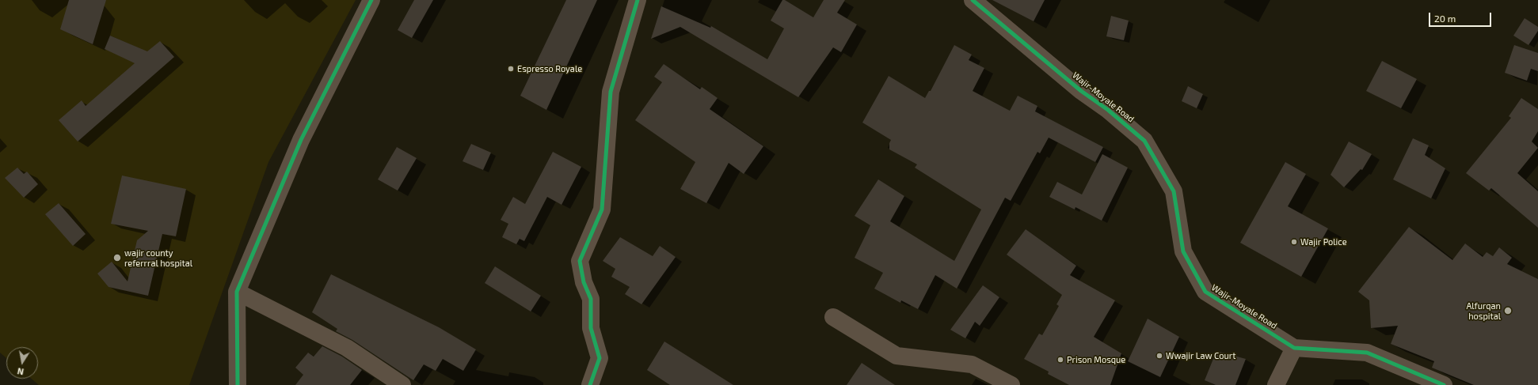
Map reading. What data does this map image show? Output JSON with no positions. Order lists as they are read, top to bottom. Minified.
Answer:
{"streets":{"street":["Wajir-Moyale Road"]},"places":["Espresso Royale","Wajir Police","wajir county referrral hospital","Alfurqan hospital","Wwajir Law Court","Prison Mosque"],"scale_bar":"20 m","north":"bottom"}
